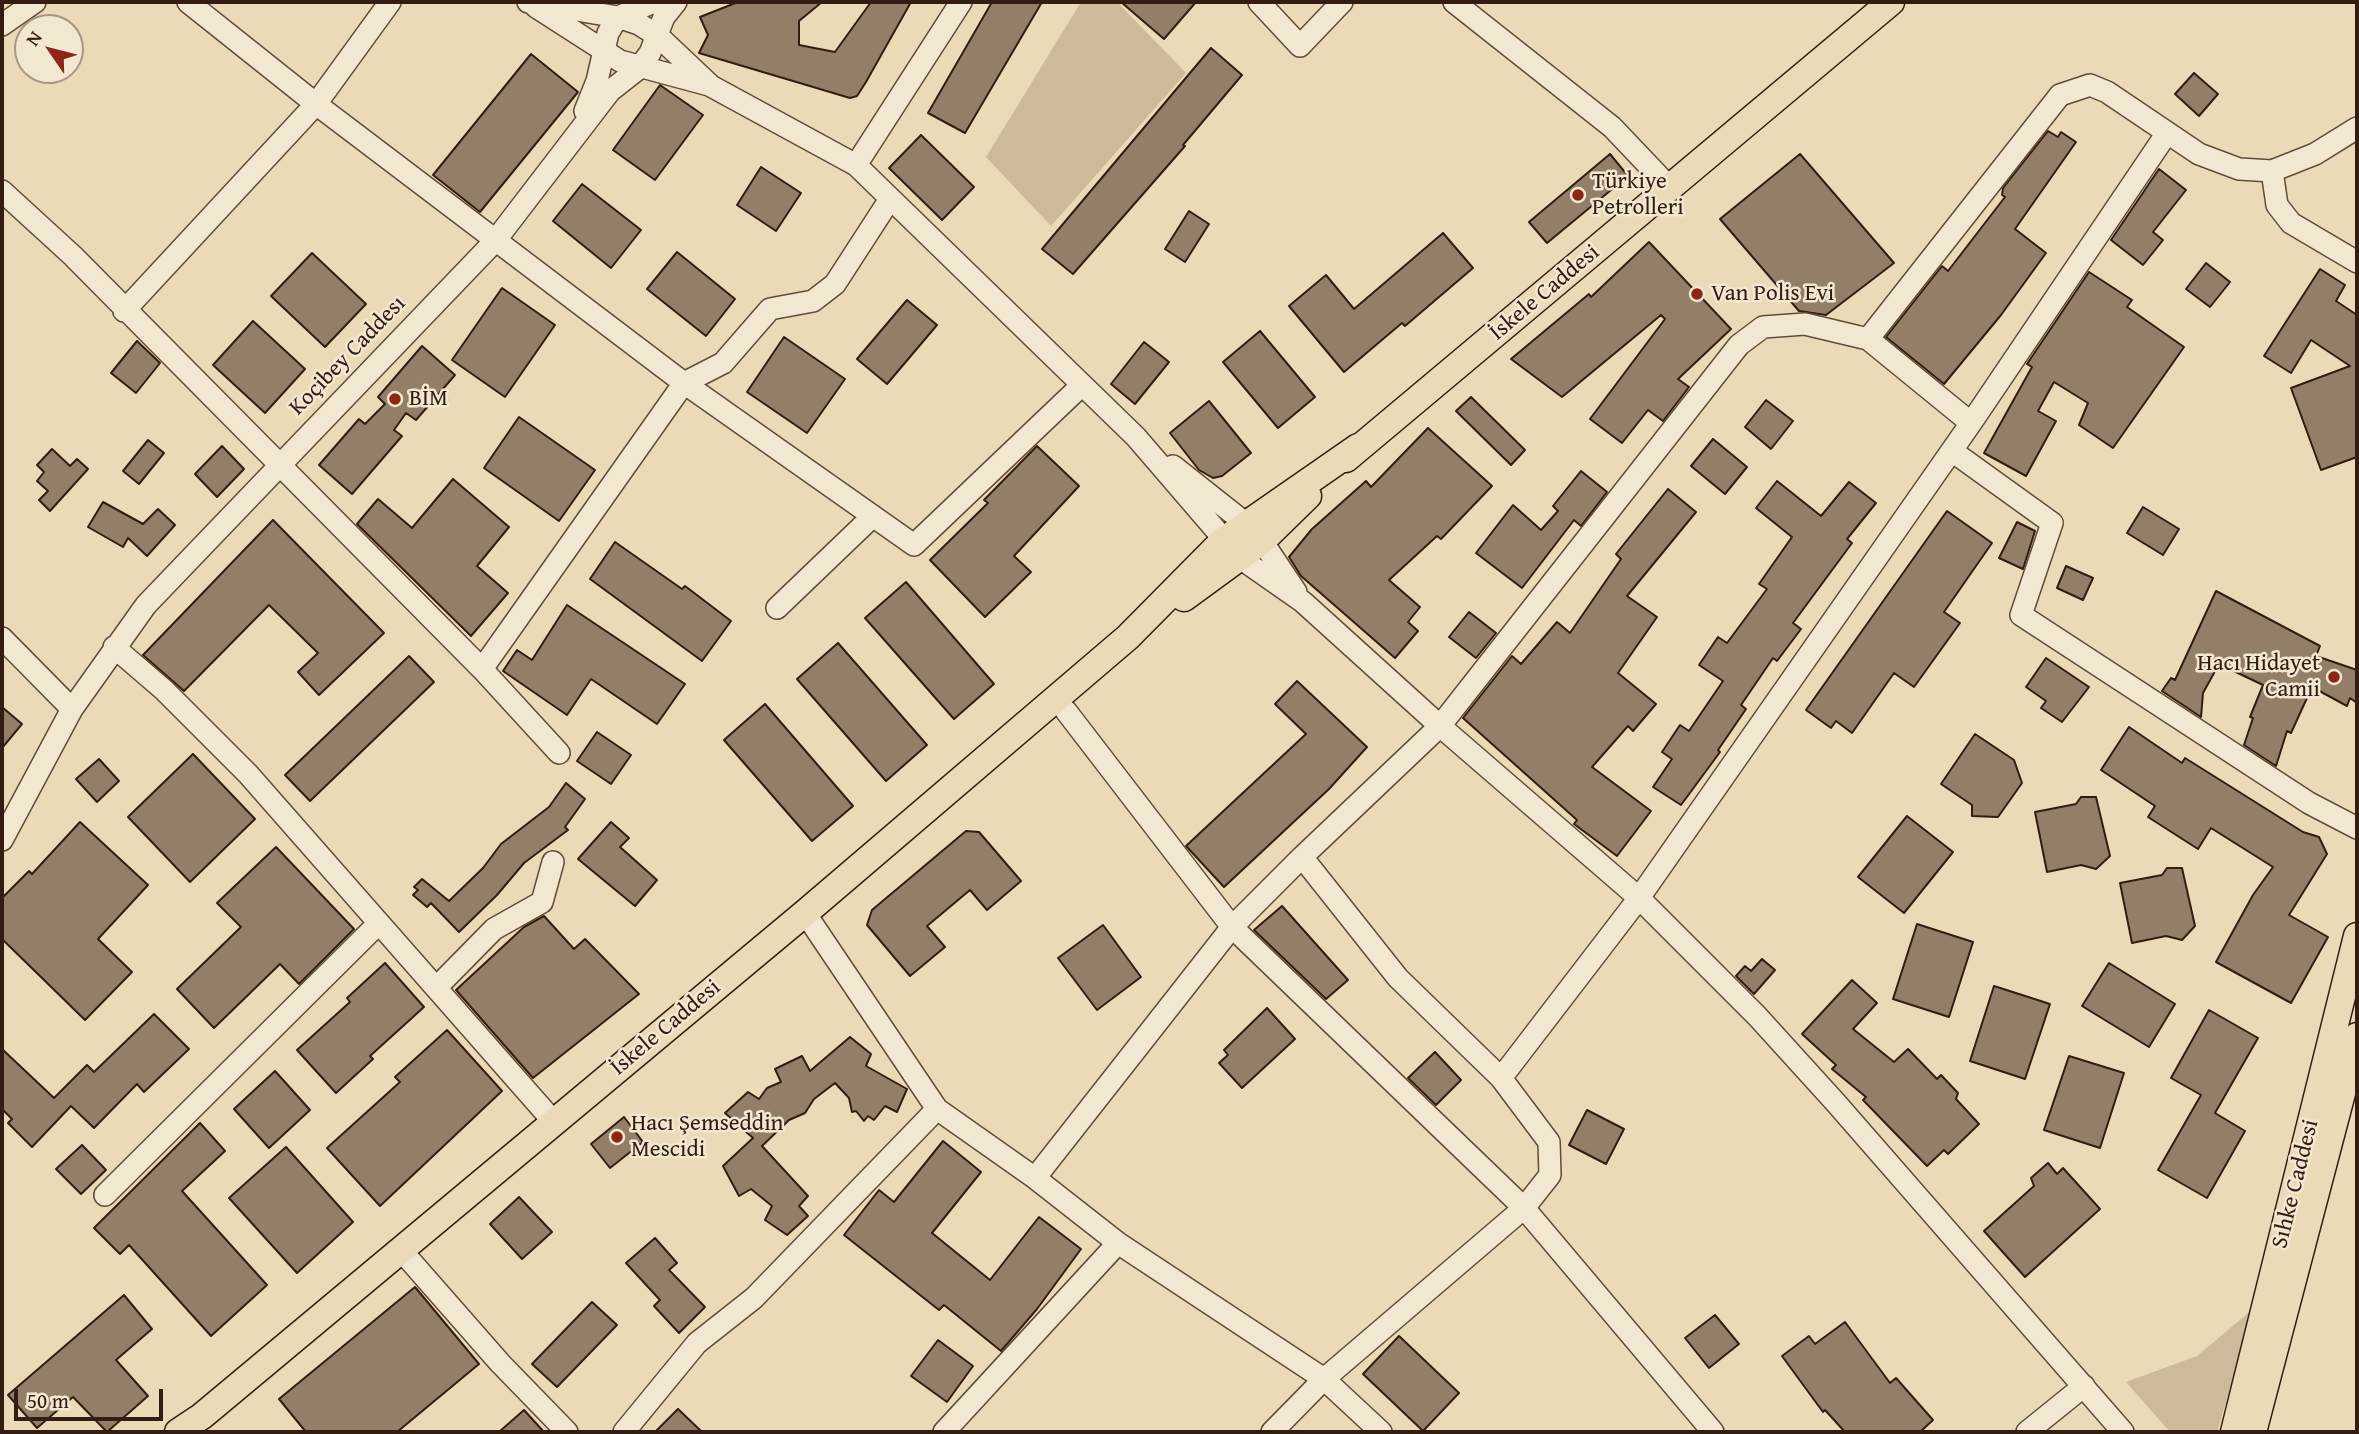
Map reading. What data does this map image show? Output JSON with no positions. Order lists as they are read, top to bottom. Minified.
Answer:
{"streets":{"main road":["İskele Caddesi","Sıhke Caddesi"],"street":["Koçibey Caddesı"]},"places":["Türkiye Petrolleri","Van Polis Evi","BİM","Hacı Hidayet Camii","Hacı Şemseddin Mescidi"],"scale_bar":"50 m","north":"top left"}
